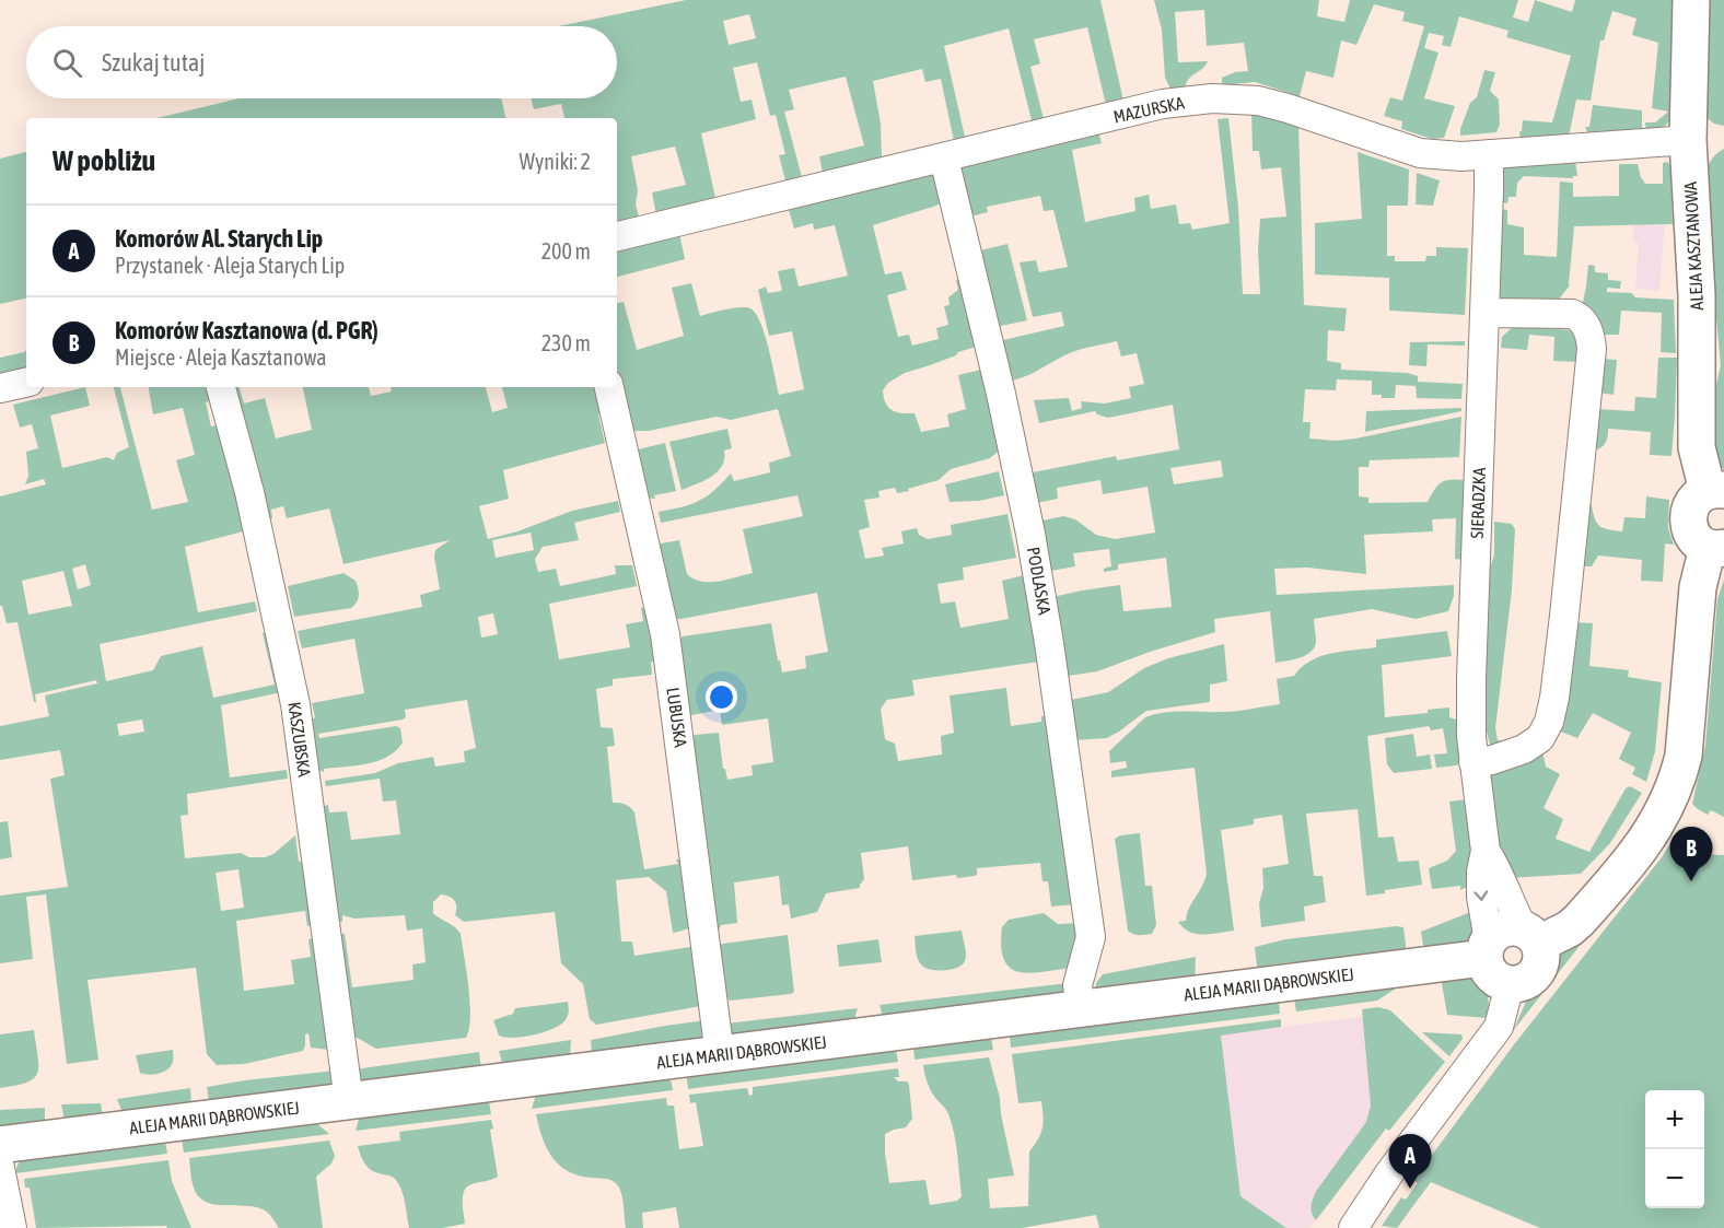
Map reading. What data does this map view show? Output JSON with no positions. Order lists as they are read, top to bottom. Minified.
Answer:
{"streets":{"street":["MAZURSKA","ALEJA KASZTANOWA","SIERADZKA","PODLASKA","LUBUSKA","KASZUBSKA","ALEJA MARII DĄBROWSKIEJ"]},"crossings":[["MAZURSKA","ALEJA KASZTANOWA"],["MAZURSKA","SIERADZKA"],["MAZURSKA","PODLASKA"],["SIERADZKA","ALEJA MARII DĄBROWSKIEJ"],["PODLASKA","ALEJA MARII DĄBROWSKIEJ"],["LUBUSKA","ALEJA MARII DĄBROWSKIEJ"],["KASZUBSKA","ALEJA MARII DĄBROWSKIEJ"]],"page":{"search":"Szukaj tutaj","heading":["W pobliżu","Wyniki: 2"],"list":[{"mark":"A","name":"Komorów Al. Starych Lip","note":"Przystanek · Aleja Starych Lip","value":"200 m"},{"mark":"B","name":"Komorów Kasztanowa (d. PGR)","note":"Miejsce · Aleja Kasztanowa","value":"230 m"}],"pins":["B","A"],"map_buttons":["+","−"]}}
